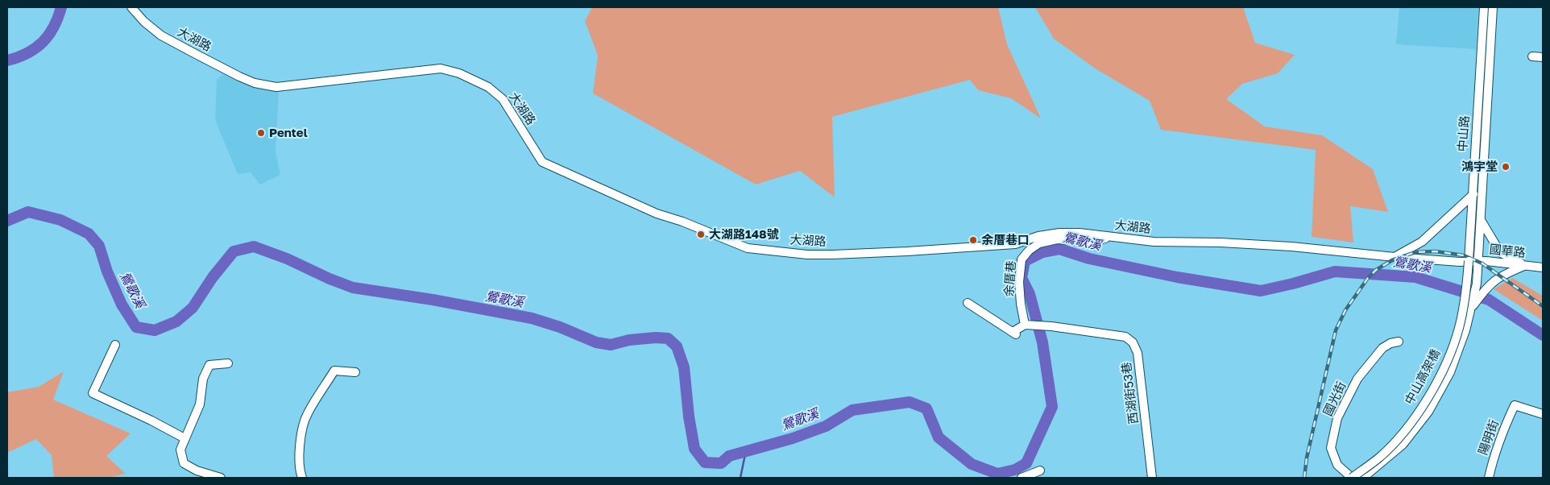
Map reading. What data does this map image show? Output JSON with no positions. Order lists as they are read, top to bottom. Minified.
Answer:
{"streets":{"street":["大湖路","中山路","國華路","余厝巷","中山高架橋","西湖街53巷","國光街","陽明街"]},"crossings":[["大湖路","中山路"],["大湖路","國華路"],["大湖路","余厝巷"],["大湖路","中山高架橋"],["中山路","國華路"],["中山路","中山高架橋"],["國華路","中山高架橋"],["余厝巷","西湖街53巷"],["中山高架橋","國光街"]],"water":["鶯歌溪"],"places":["Pentel","鴻宇堂","大湖路148號","余厝巷口"]}
